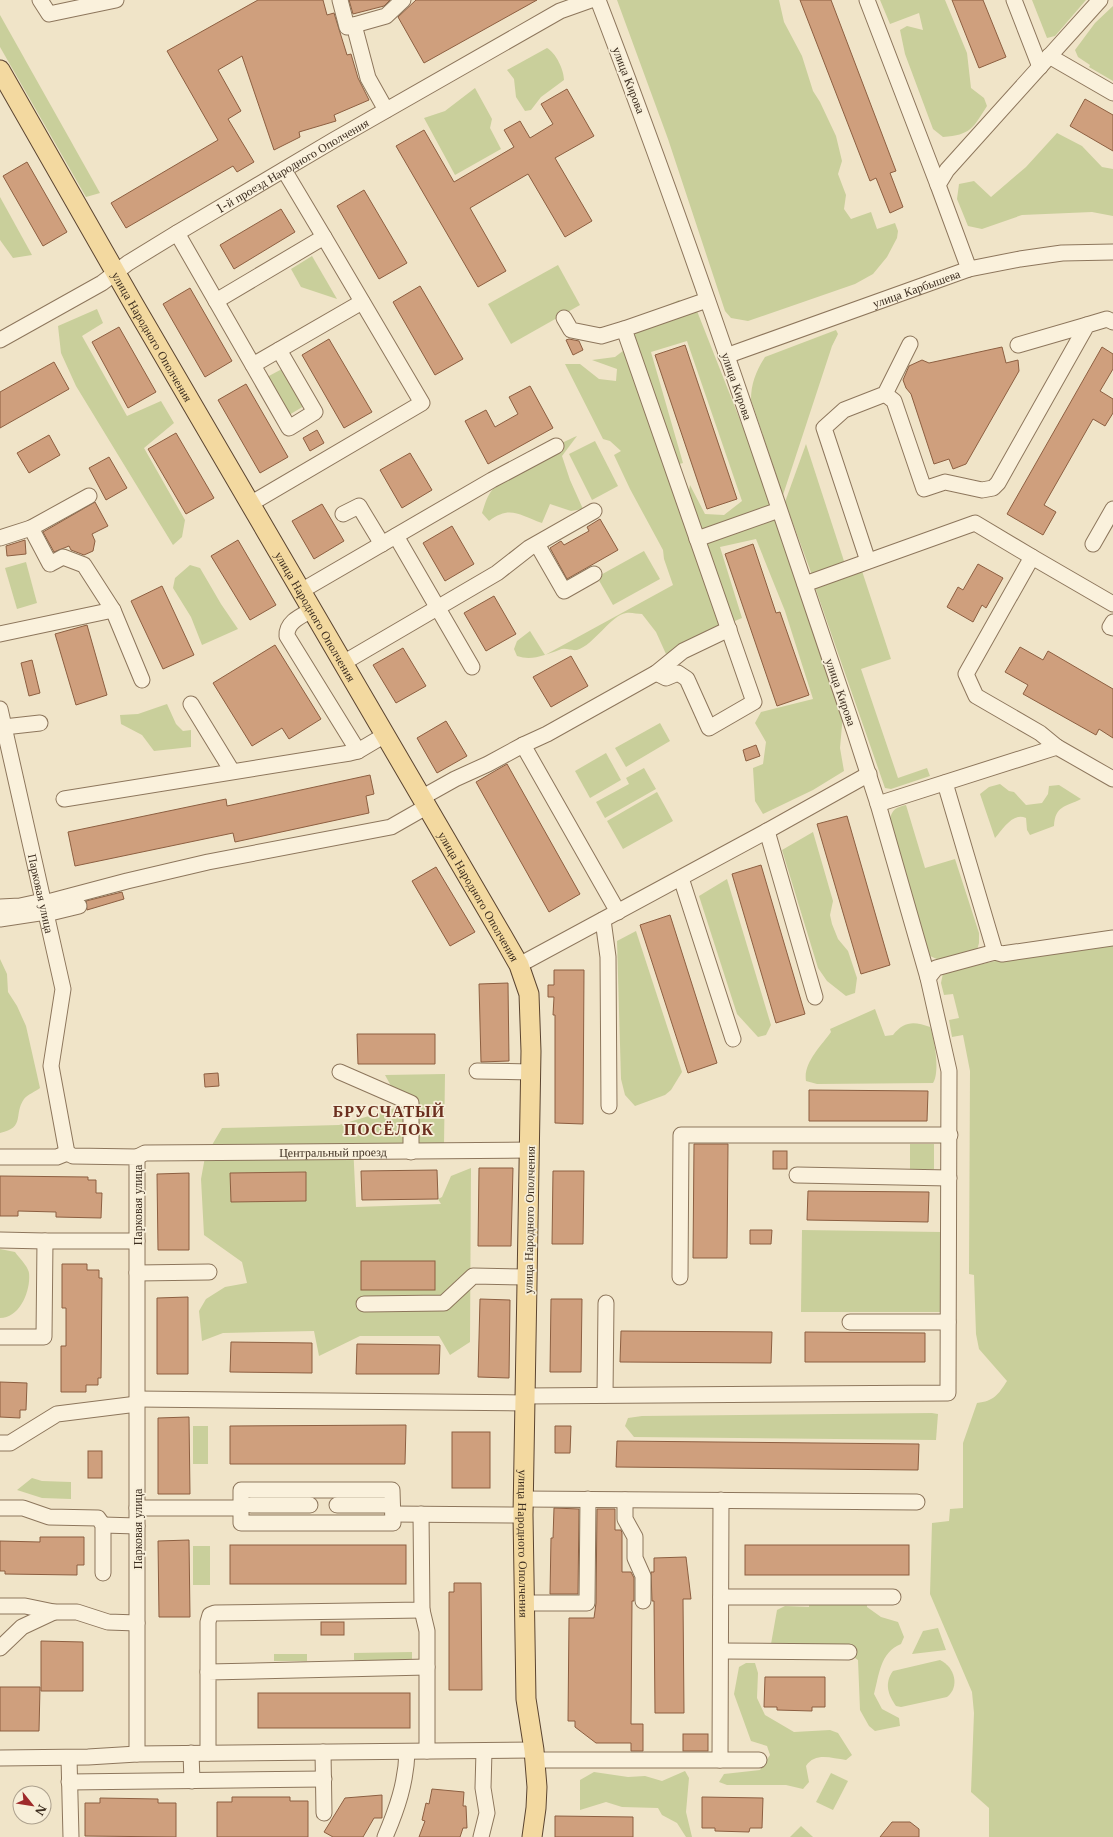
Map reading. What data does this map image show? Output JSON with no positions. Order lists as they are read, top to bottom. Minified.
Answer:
{"streets":{"main road":["улица Народного Ополчения"],"street":["улица Кирова","1-й проезд Народного Ополчения","улица Карбышева","Парковая улица","Центральный проезд"]},"crossings":[["улица Кирова","улица Карбышева"],["1-й проезд Народного Ополчения","улица Народного Ополчения"],["улица Народного Ополчения","Центральный проезд"],["Парковая улица","Центральный проезд"]],"districts":["БРУСЧАТЫЙ ПОСЁЛОК"],"north":"bottom right"}
